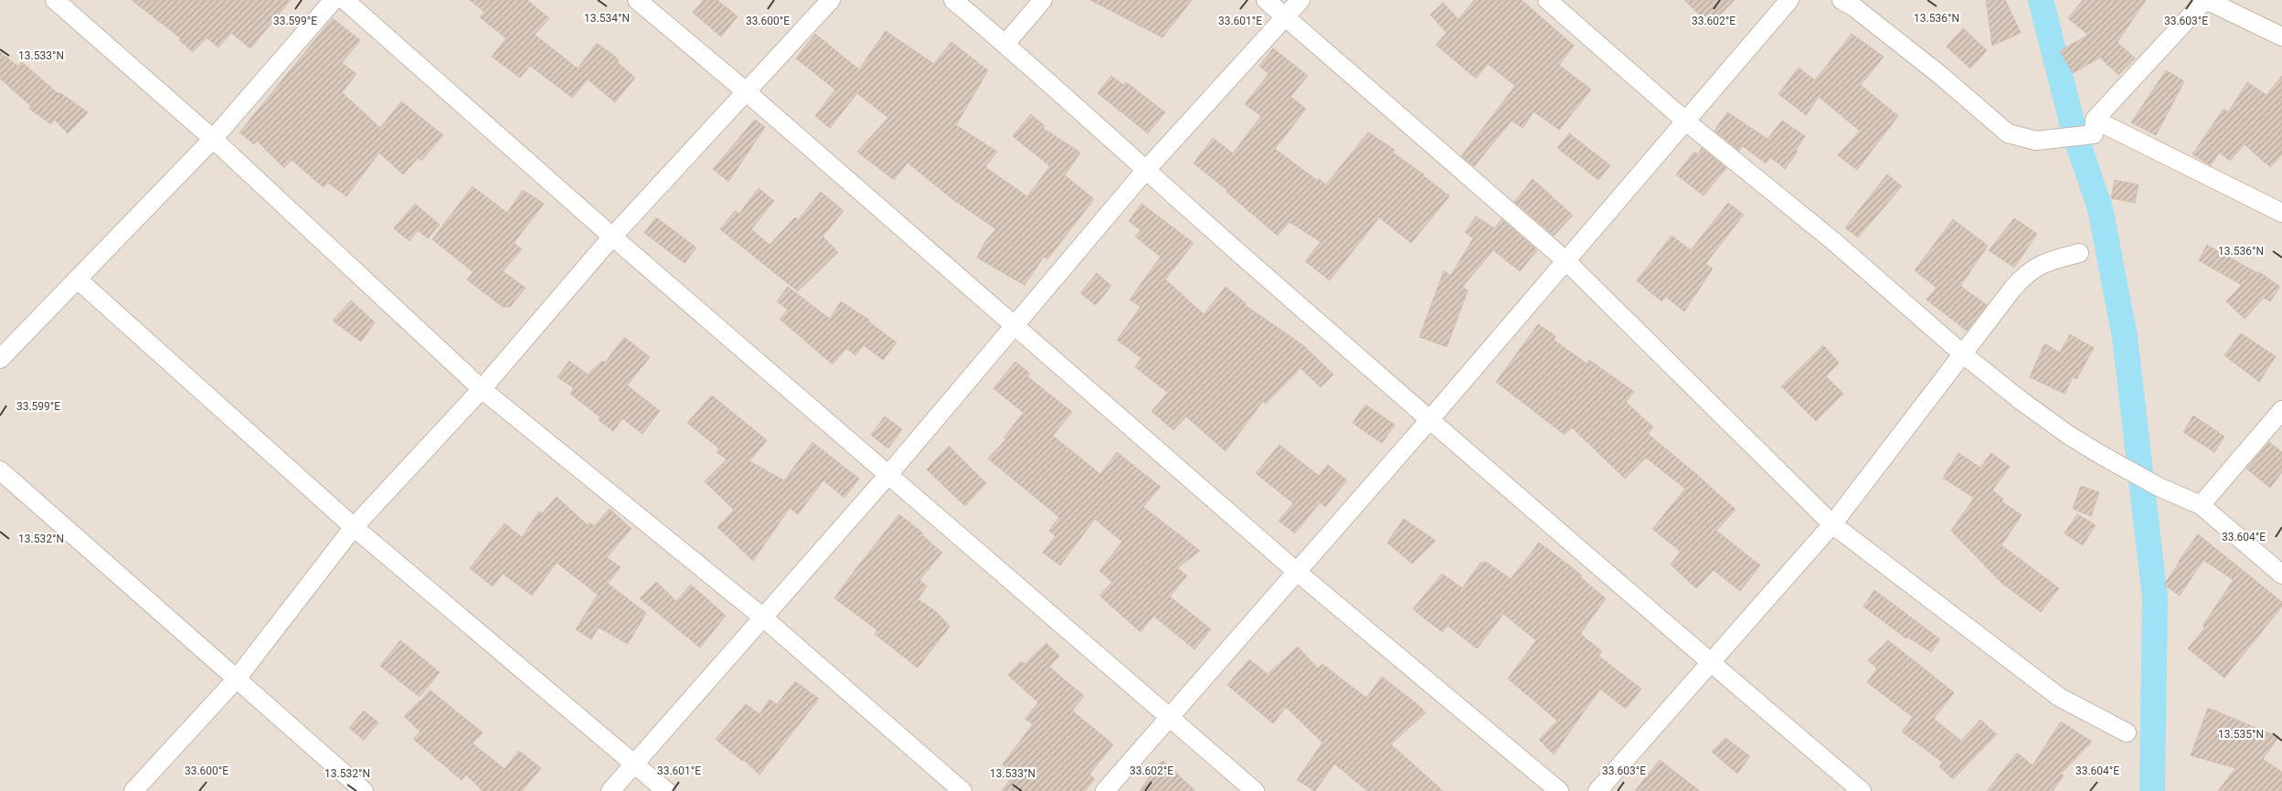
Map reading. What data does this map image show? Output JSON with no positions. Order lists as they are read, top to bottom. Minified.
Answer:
{"coordinates":["13.534°N","13.536°N","33.600°E","33.601°E","33.602°E","33.603°E","33.599°E","13.533°N","33.604°E","13.532°N","13.535°N"]}
